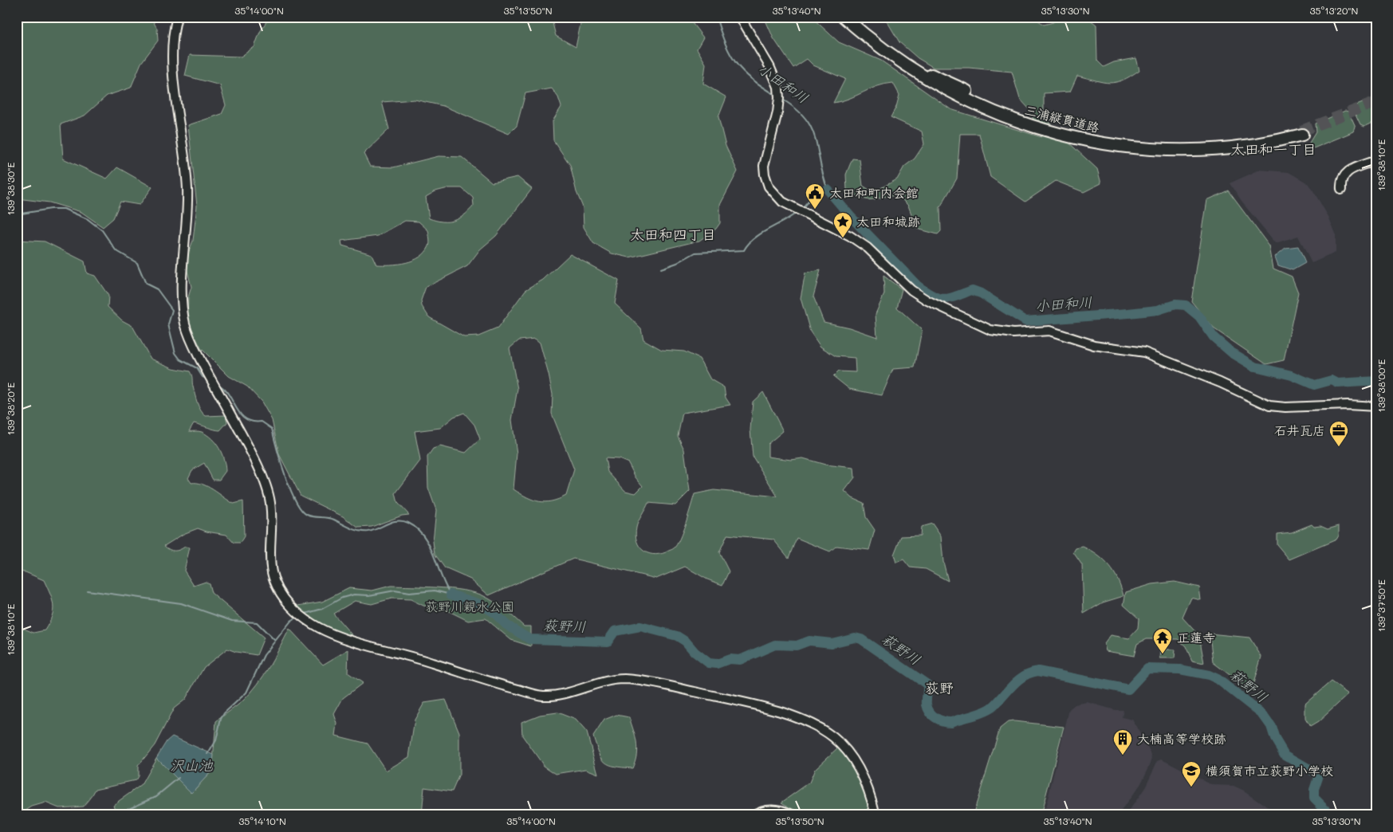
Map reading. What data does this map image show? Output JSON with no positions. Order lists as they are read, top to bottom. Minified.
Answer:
{"streets":{"highway":["三浦縦貫道路"]},"districts":["太田和一丁目","太田和四丁目","荻野"],"water":["小田和川","萩野川","沢山池"],"parks":["荻野川親水公園"],"places":{"public building":["太田和町内会館"],"place":["太田和城跡"],"office":["石井瓦店"],"temple":["正蓮寺"],"building":["大楠高等学校跡"],"school or university":["横須賀市立荻野小学校"]},"coordinates":["35°14'00\"N","35°13'50\"N","35°13'40\"N","35°13'30\"N","35°13'20\"N","139°38'10\"E","139°38'30\"E","139°38'00\"E","139°38'20\"E","139°37'50\"E","35°14'10\"N"]}
